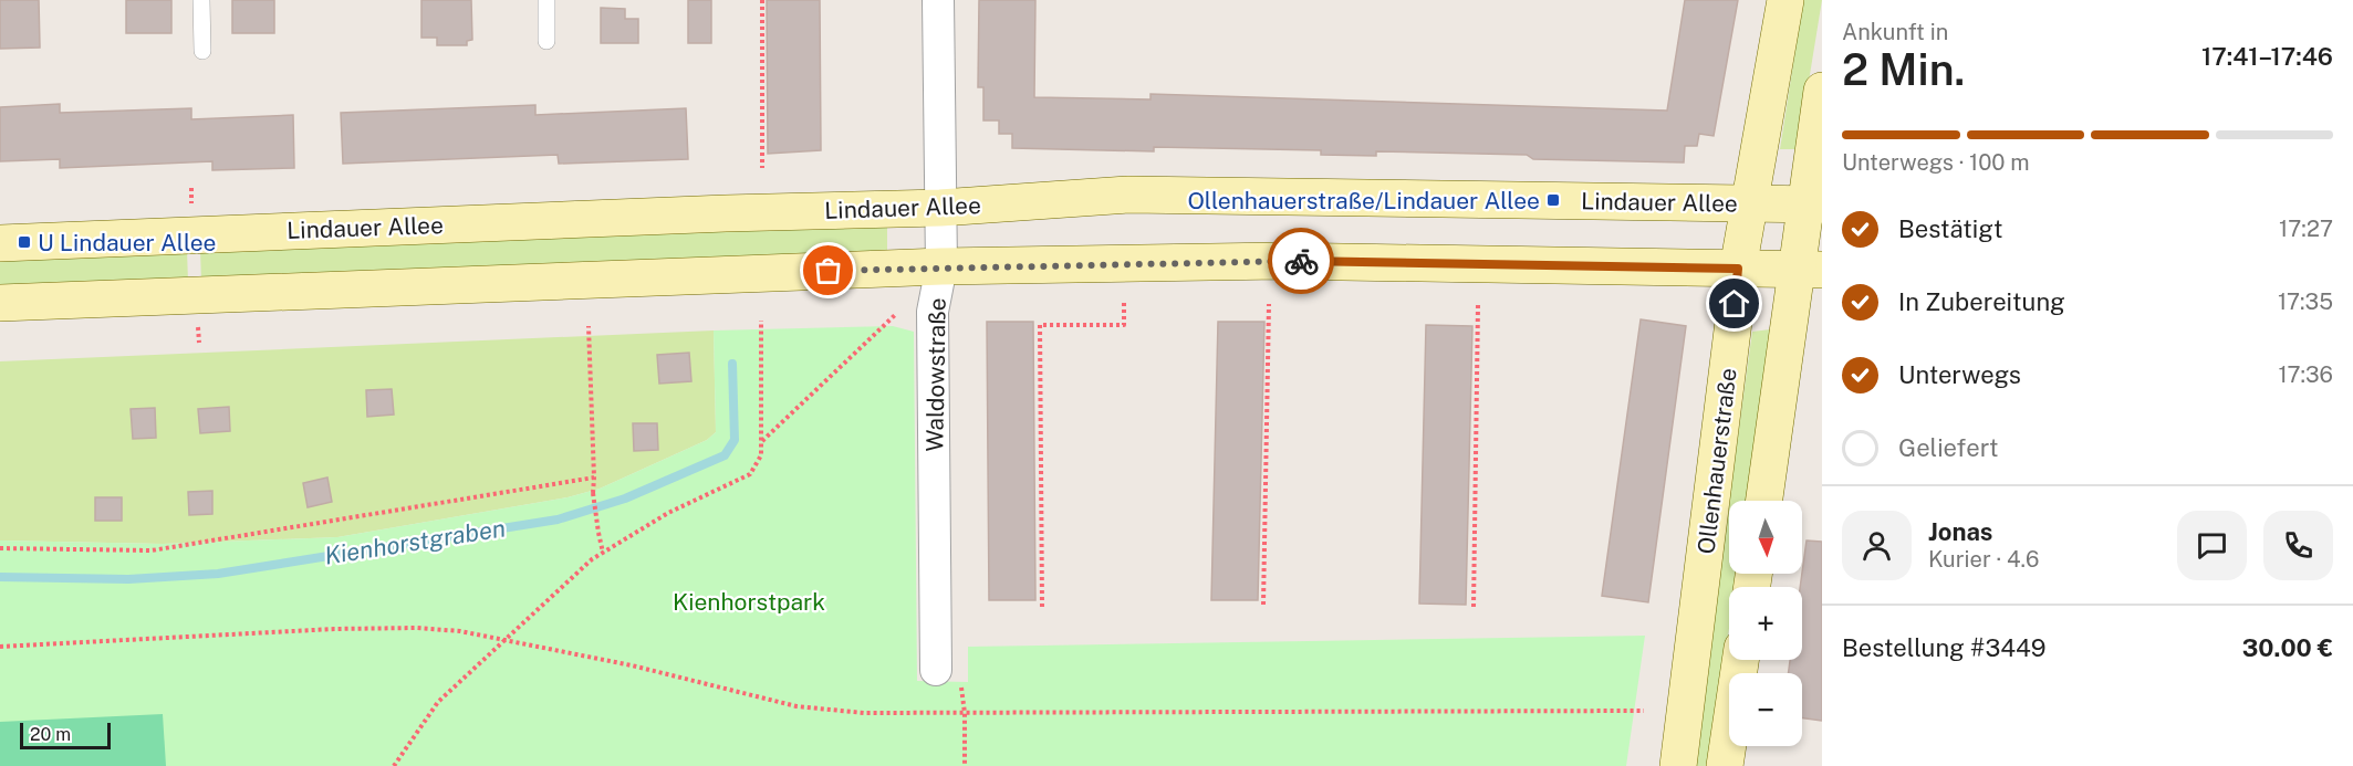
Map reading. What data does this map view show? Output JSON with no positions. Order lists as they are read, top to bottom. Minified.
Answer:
{"streets":{"main road":["Lindauer Allee","Ollenhauerstraße"],"street":["Waldowstraße"]},"crossings":[["Lindauer Allee","Waldowstraße"],["Lindauer Allee","Ollenhauerstraße"]],"water":["Kienhorstgraben"],"parks":["Kienhorstpark"],"places":{"transit":["Ollenhauerstraße/Lindauer Allee","U Lindauer Allee"]},"scale_bar":"20 m","north":"bottom","page":{"heading":["2 Min.","Ankunft in","17:41–17:46"],"panel":["Jonas","Kurier · 4.6","Bestellung #3449","30.00 €"],"bar":"Unterwegs · 100 m","list":[["Bestätigt","17:27"],["In Zubereitung","17:35"],["Unterwegs","17:36"],"Geliefert"],"map_buttons":["+","−"],"scale":"20 m"}}
